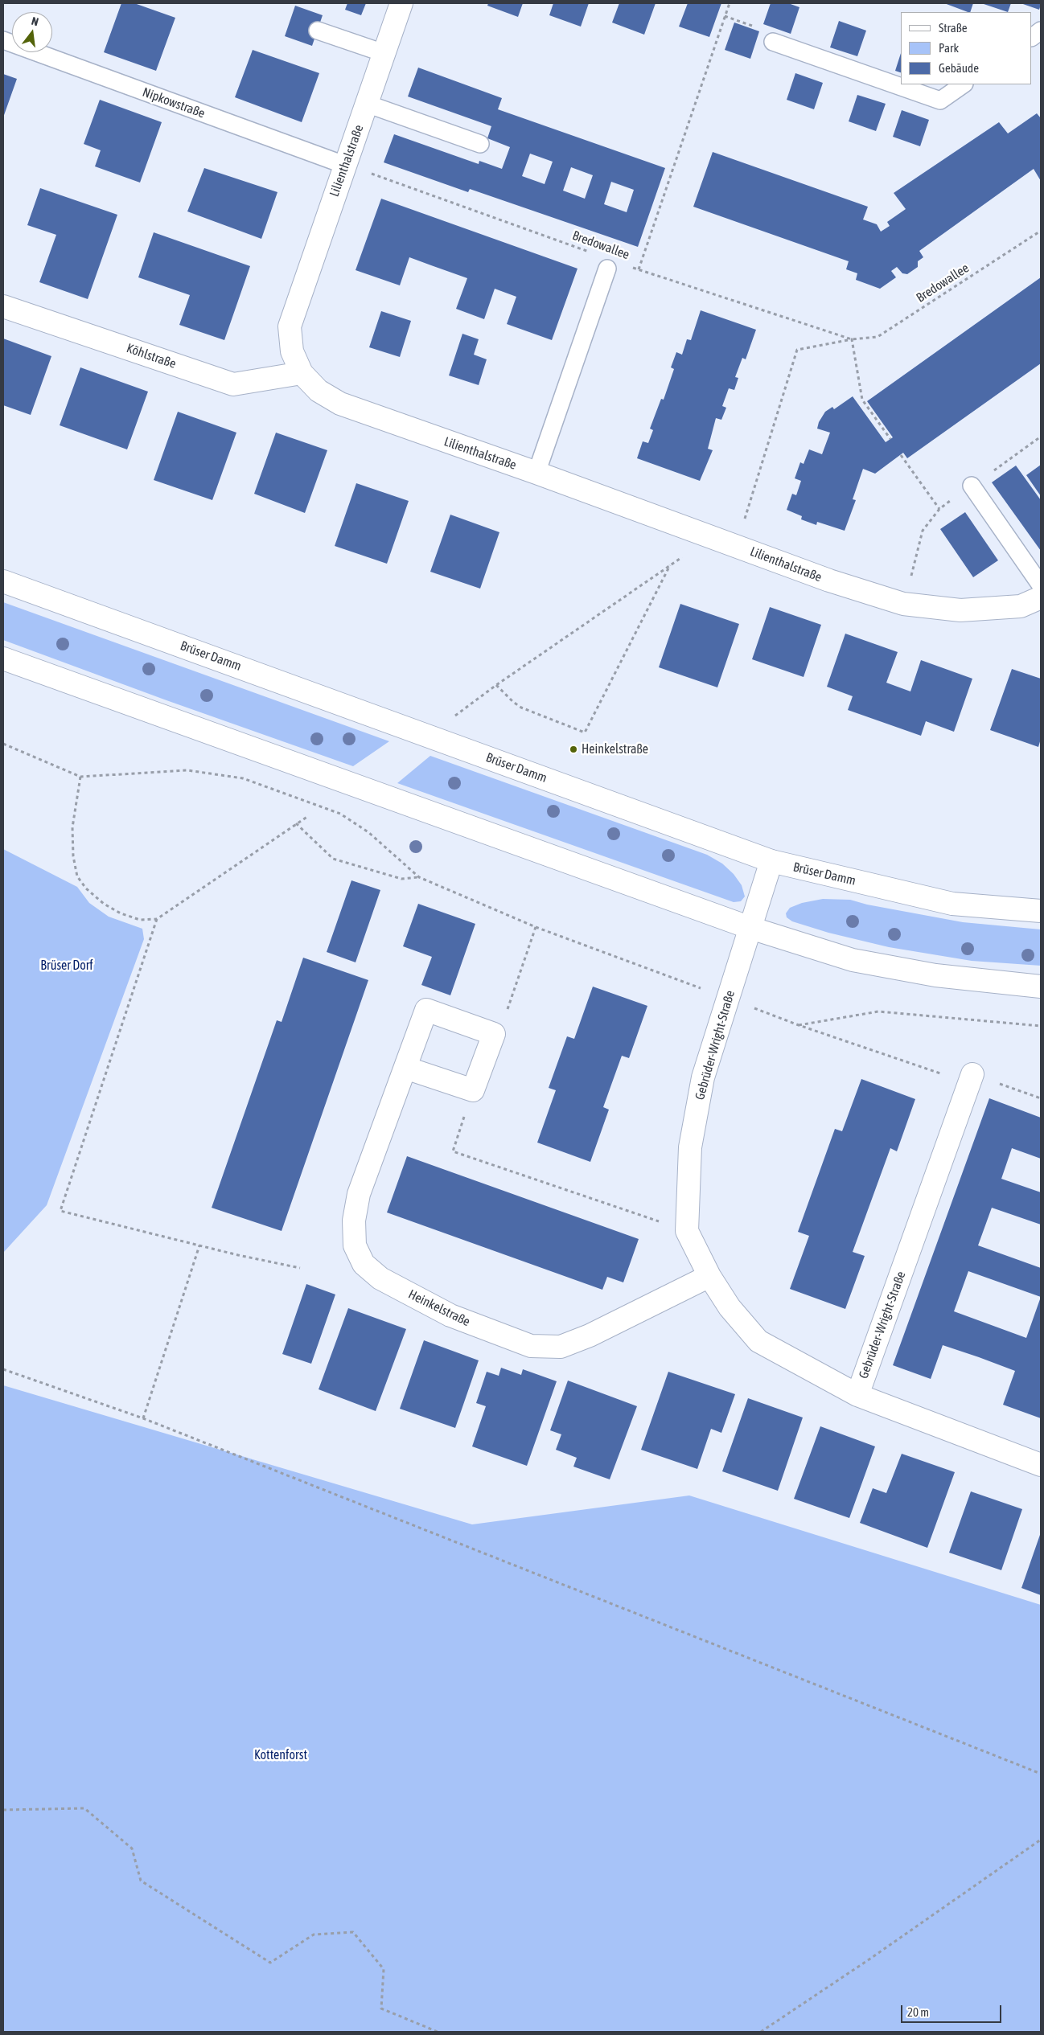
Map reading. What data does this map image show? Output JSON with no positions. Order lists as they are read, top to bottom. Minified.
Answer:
{"streets":{"street":["Lilienthalstraße","Köhlstraße","Brüser Damm","Gebrüder-Wright-Straße","Heinkelstraße"],"lane":["Nipkowstraße"],"path":["Bredowallee"]},"crossings":[["Nipkowstraße","Lilienthalstraße"],["Nipkowstraße","Bredowallee"],["Lilienthalstraße","Bredowallee"],["Lilienthalstraße","Köhlstraße"],["Brüser Damm","Gebrüder-Wright-Straße"],["Gebrüder-Wright-Straße","Heinkelstraße"]],"parks":["Brüser Dorf","Kottenforst"],"places":["Heinkelstraße"],"legend":["Straße","Park","Gebäude"],"scale_bar":"20 m","north":"top"}
